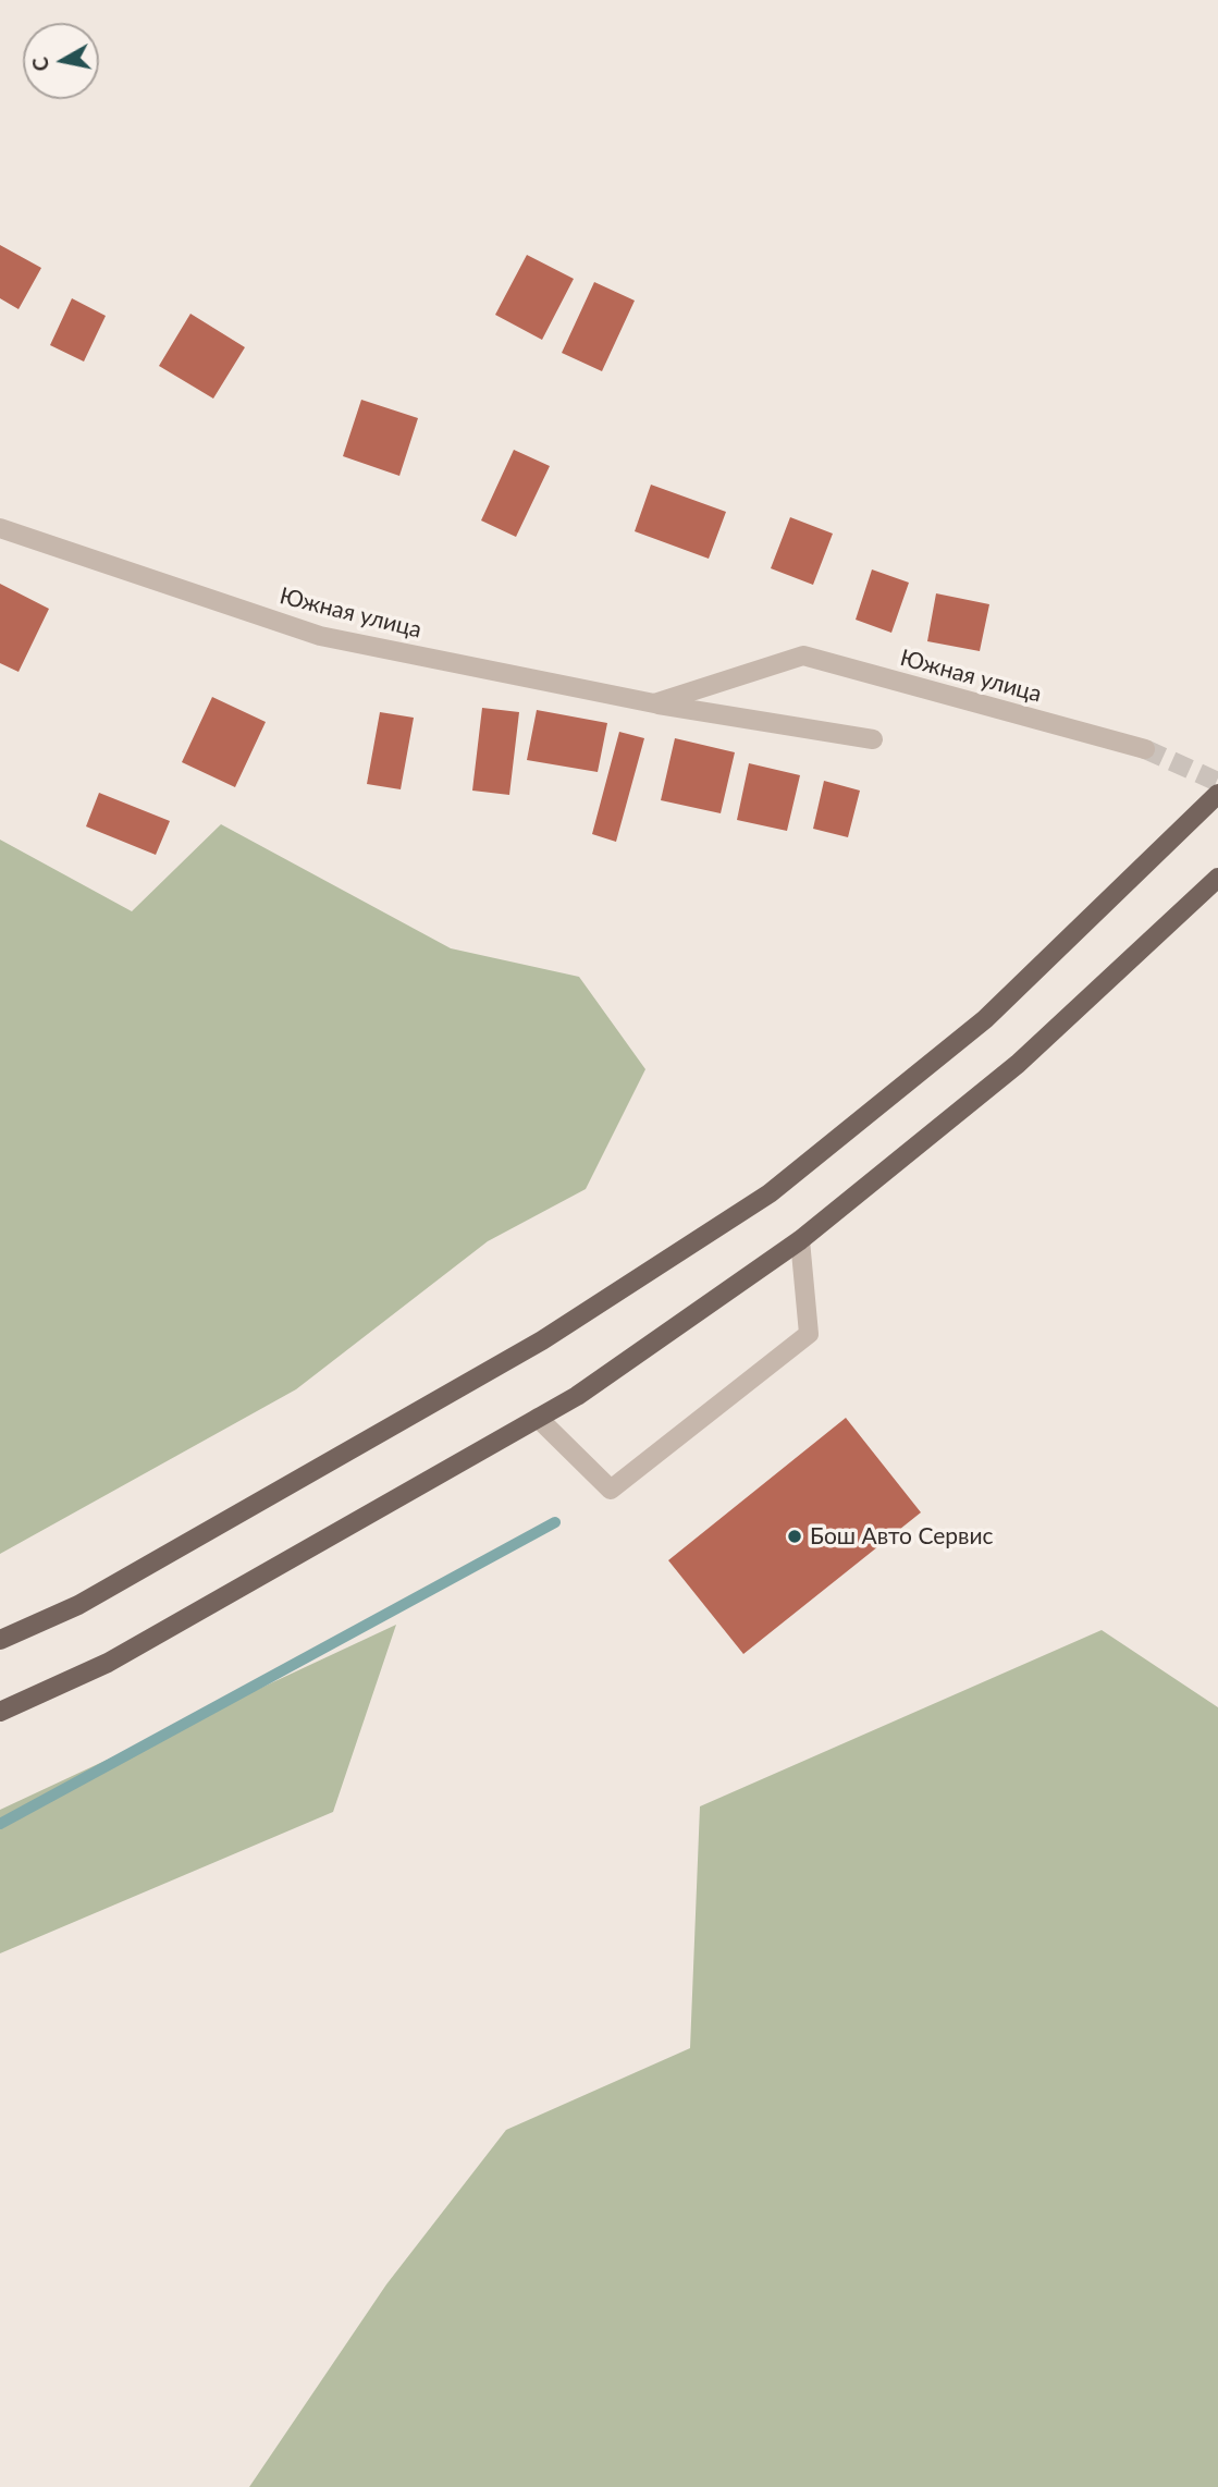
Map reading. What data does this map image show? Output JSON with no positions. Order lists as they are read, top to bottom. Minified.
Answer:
{"streets":{"street":["Южная улица"]},"places":["Бош Авто Сервис"],"north":"left"}
